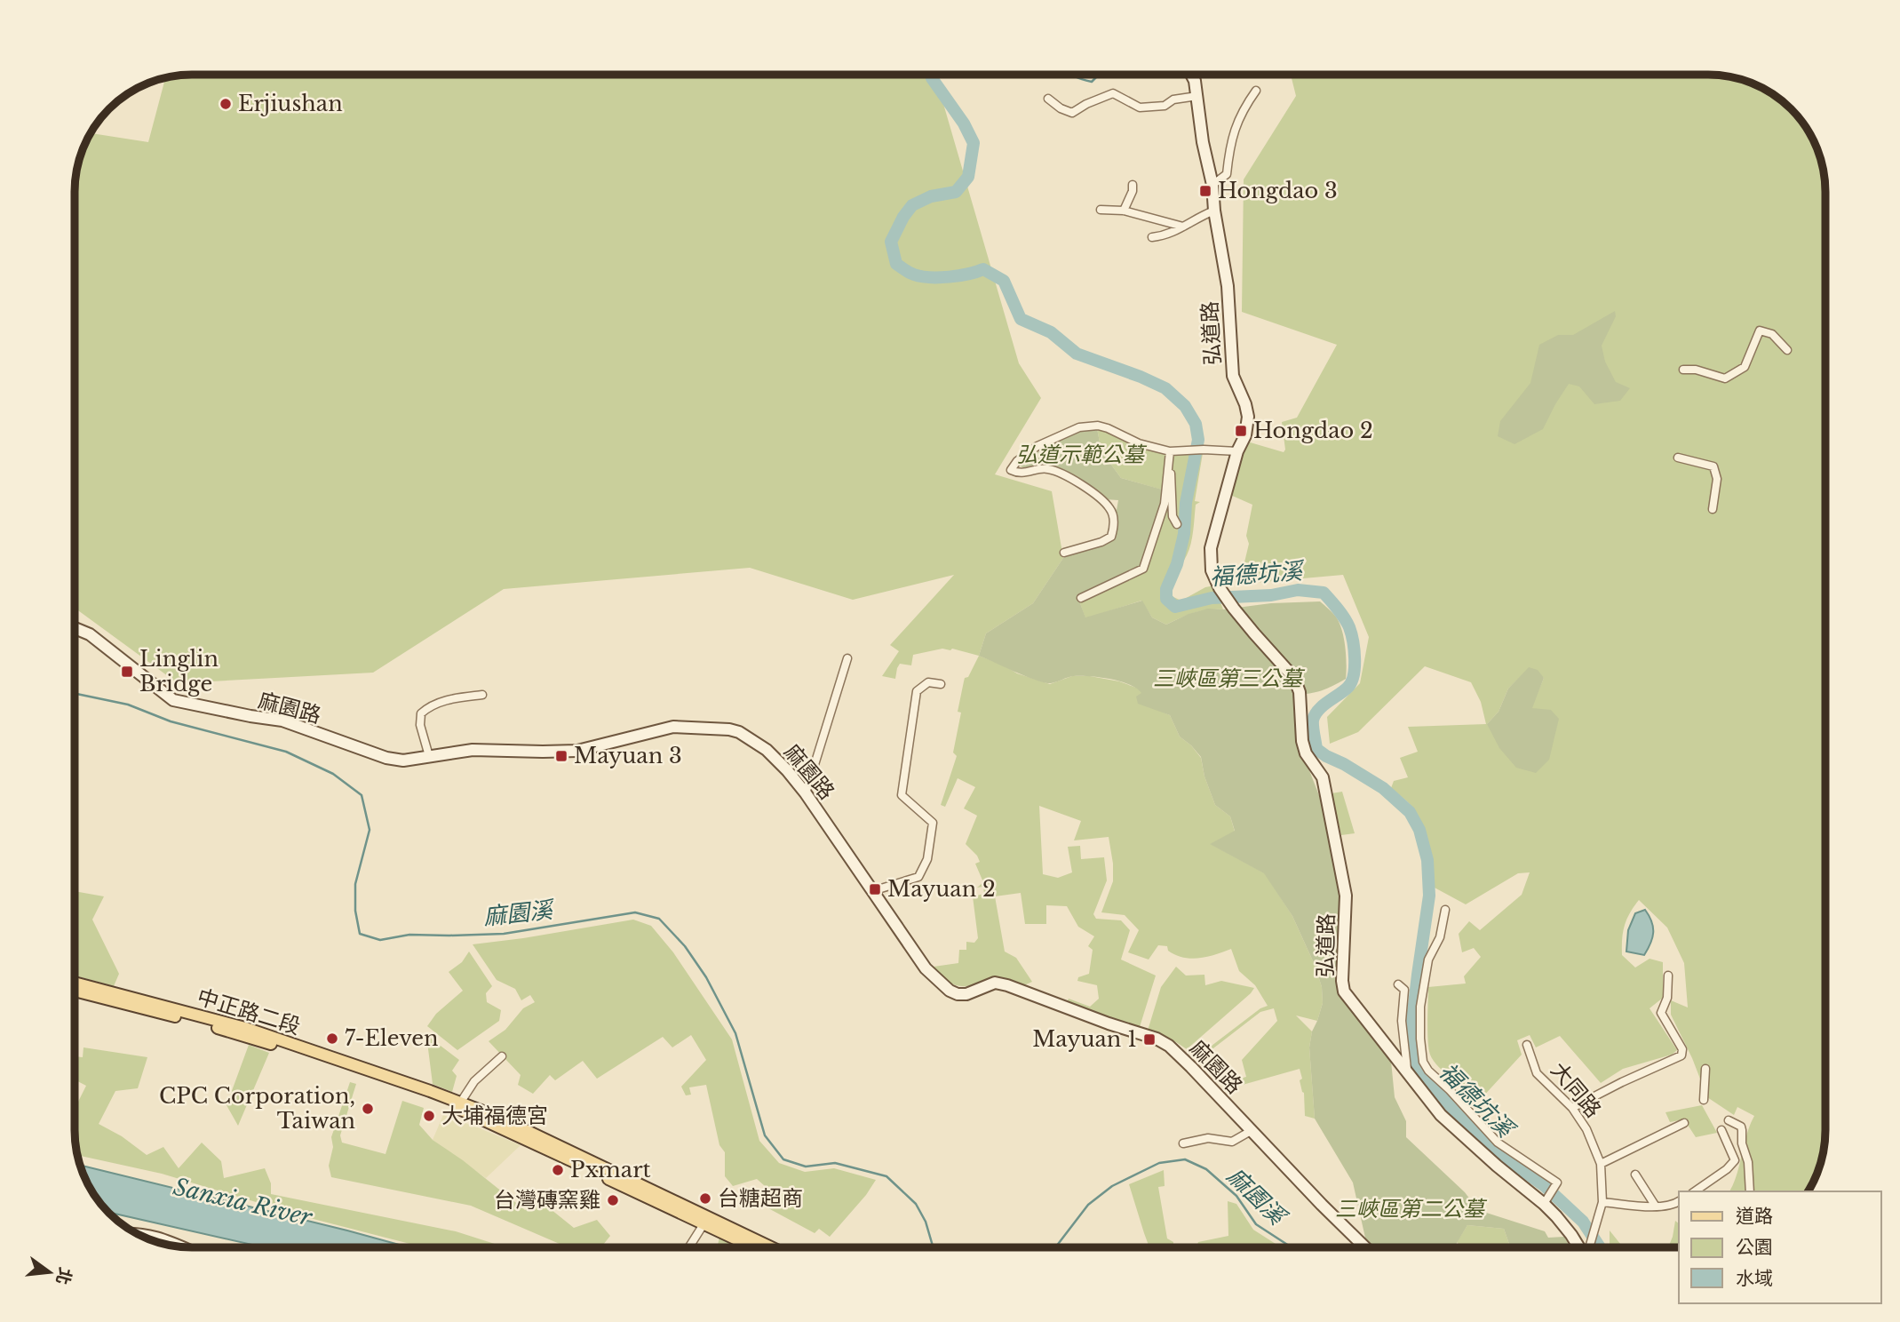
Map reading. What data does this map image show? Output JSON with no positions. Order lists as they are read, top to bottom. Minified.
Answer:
{"streets":{"main road":["中正路二段"],"street":["弘道路","麻園路","大同路"]},"water":["福德坑溪","麻園溪","Sanxia River"],"parks":["弘道示範公墓","三峽區第三公墓","三峽區第二公墓"],"places":{"other":["Erjiushan","7-Eleven","CPC Corporation, Taiwan","大埔福德宮","Pxmart","台糖超商","台灣磚窯雞"],"transit":["Hongdao 3","Hongdao 2","Linglin Bridge","Mayuan 3","Mayuan 2","Mayuan 1"]},"legend":["道路","公園","水域"],"north":"right"}
